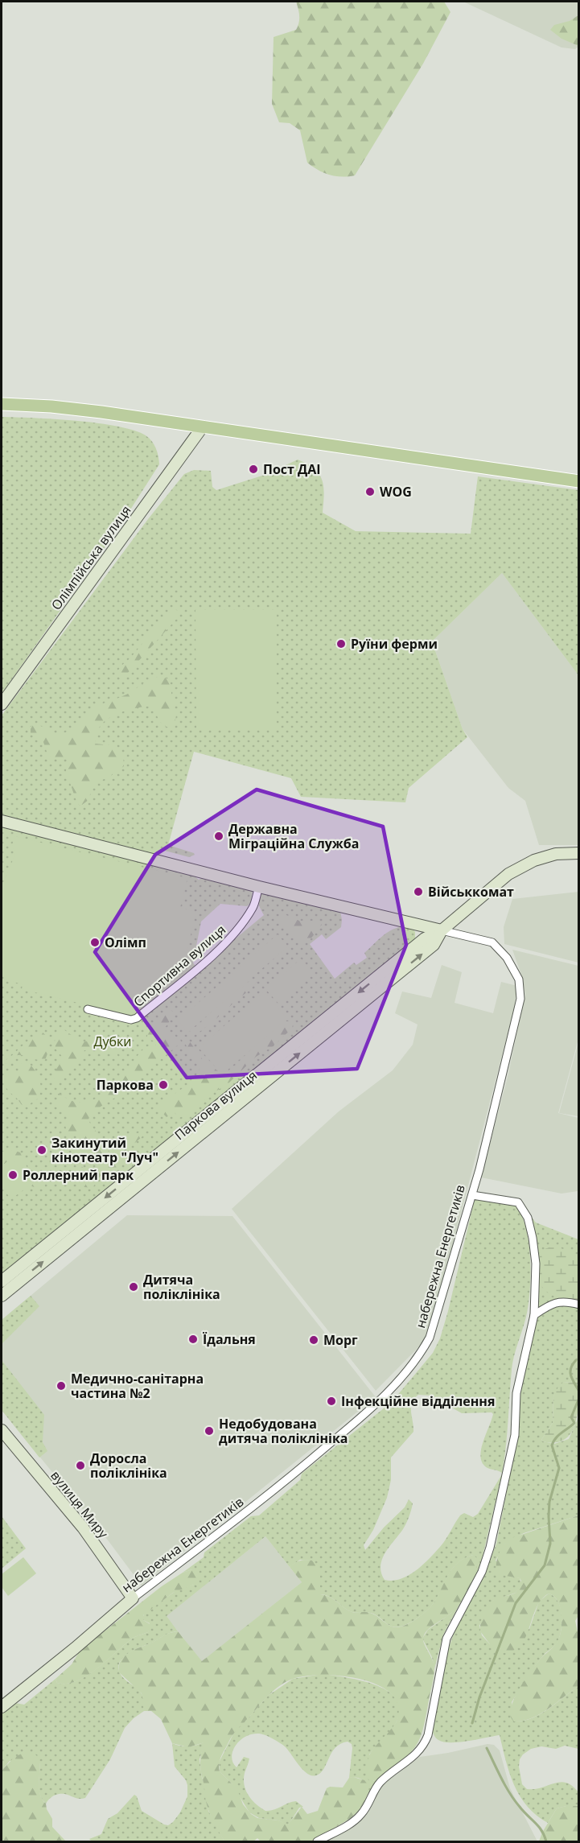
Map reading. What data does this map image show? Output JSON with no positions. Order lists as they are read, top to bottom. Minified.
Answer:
{"streets":{"street":["Олімпійська вулиця","Спортивна вулиця","Паркова вулиця","набережна Енергетиків","вулиця Миру"]},"crossings":[["Паркова вулиця","набережна Енергетиків"],["набережна Енергетиків","вулиця Миру"]],"parks":["Дубки"],"places":["Пост ДАІ","WOG","Руїни ферми","Державна Міграційна Служба","Військкомат","Олімп","Паркова","Закинутий кінотеатр \"Луч\"","Роллерний парк","Дитяча поліклініка","Їдальня","Морг","Медично-санітарна частина №2","Інфекційне відділення","Недобудована дитяча поліклініка","Доросла поліклініка"]}
